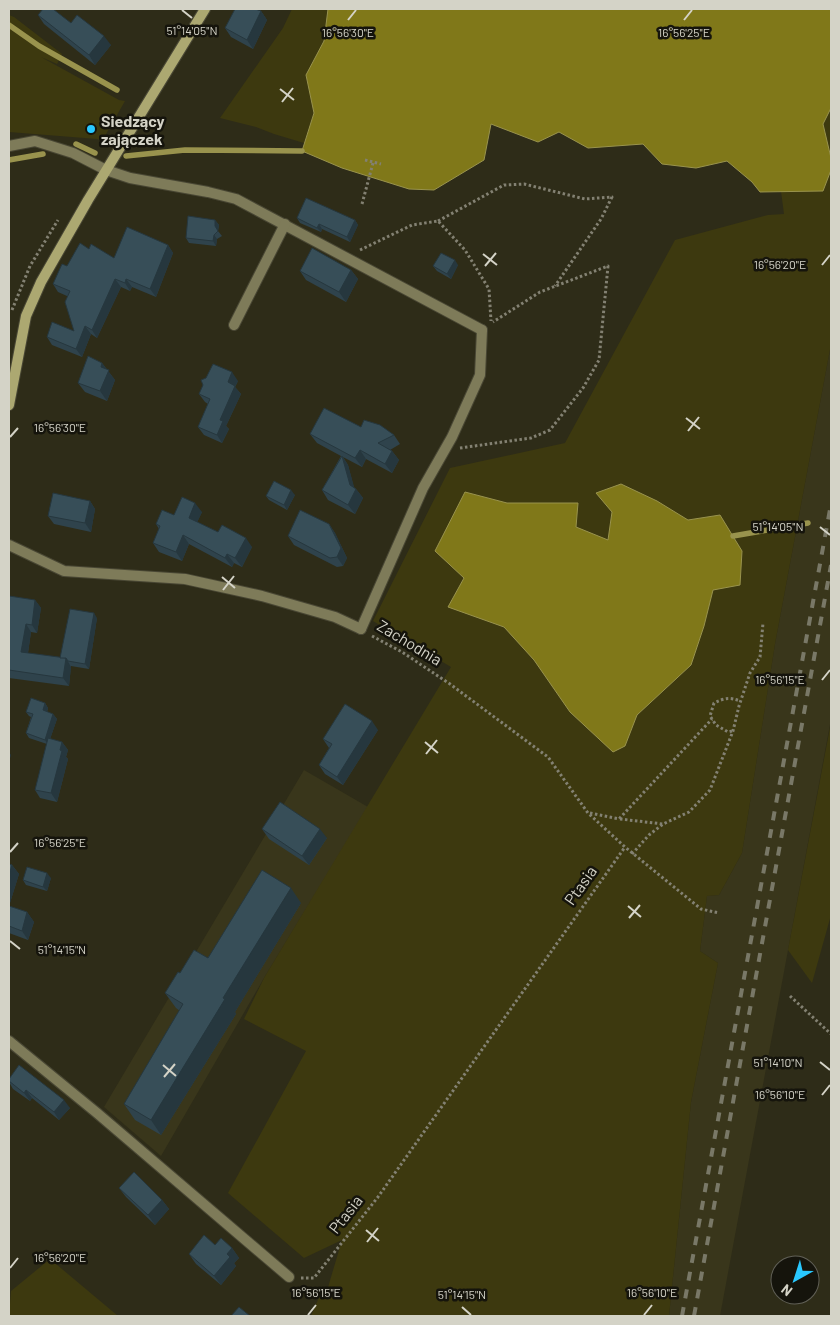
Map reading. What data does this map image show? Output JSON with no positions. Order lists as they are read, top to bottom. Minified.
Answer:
{"streets":{"street":["Zachodnia"],"path":["Ptasia"]},"crossings":[["Zachodnia","Ptasia"]],"places":["Siedzący zajączek"],"north":"bottom left","coordinates":["51°14'05\"N","16°56'30\"E","16°56'25\"E","16°56'20\"E","16°56'15\"E","51°14'15\"N","51°14'10\"N","16°56'10\"E"]}
